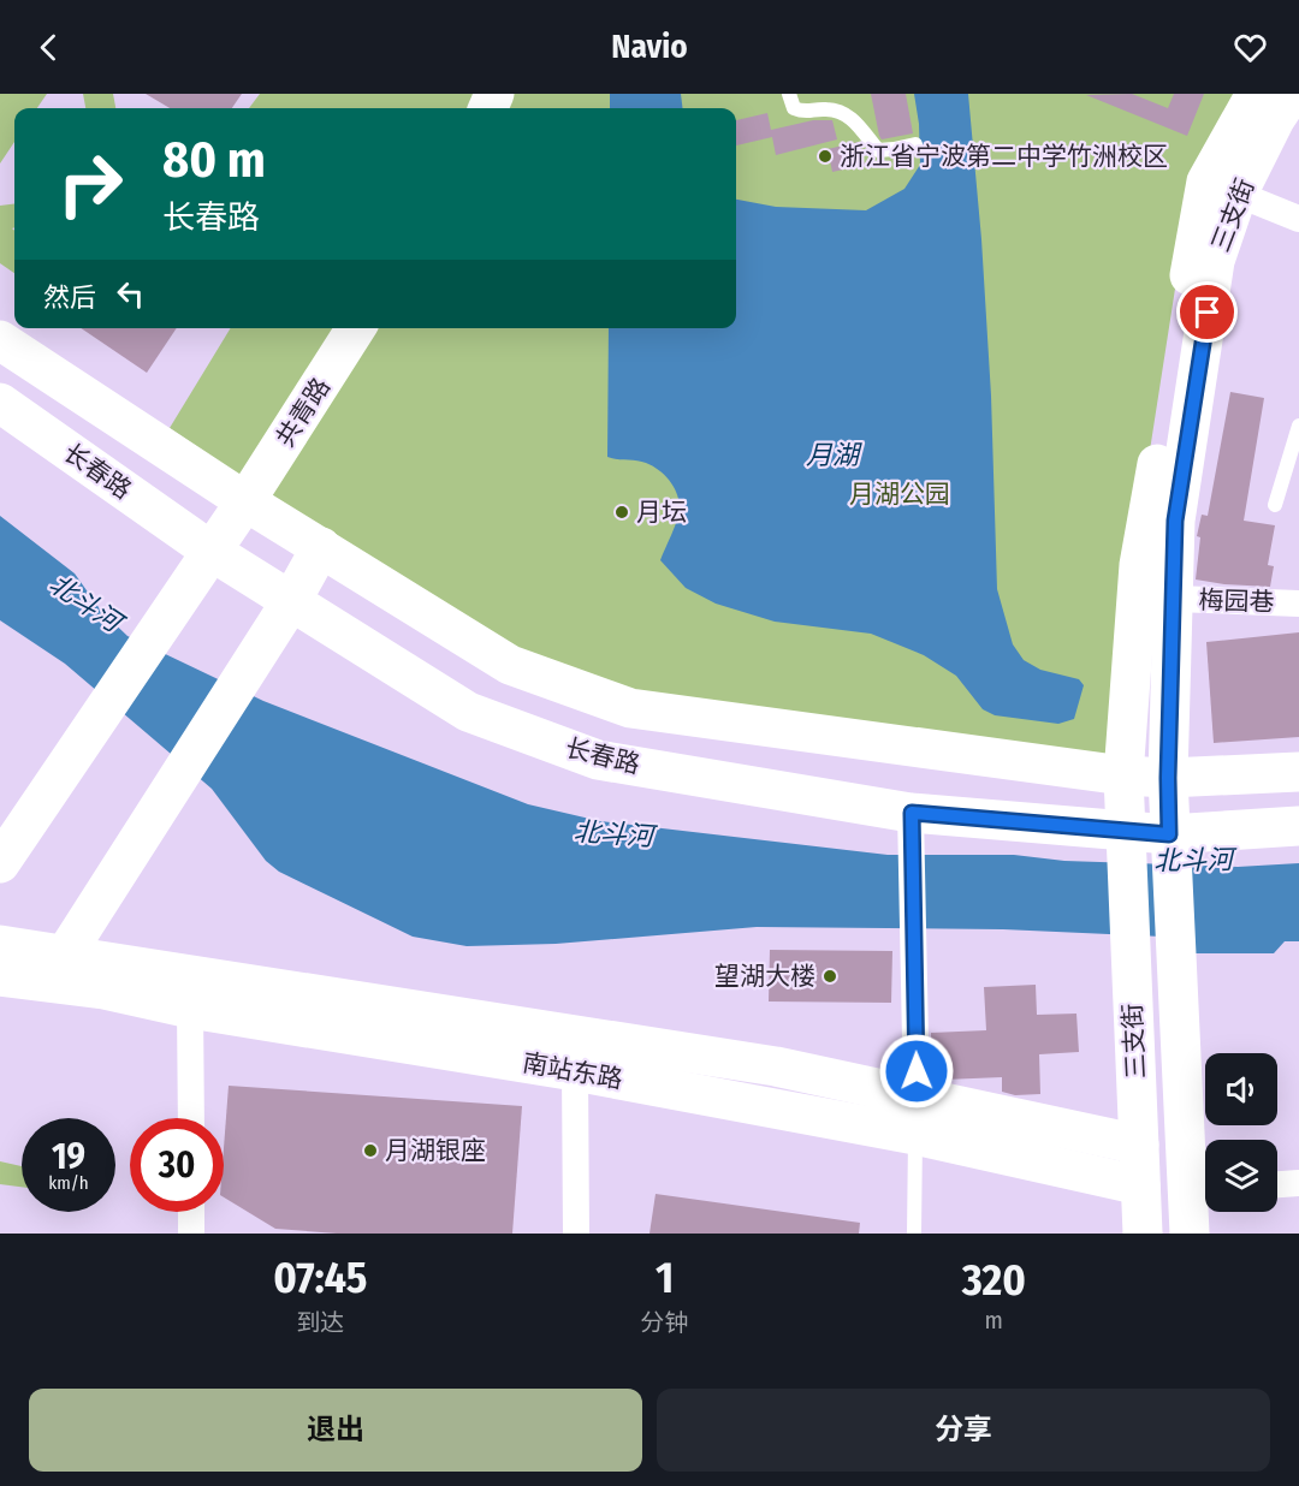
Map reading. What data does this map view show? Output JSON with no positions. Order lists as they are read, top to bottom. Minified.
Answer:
{"streets":{"main road":["三支街","共青路","长春路","南站东路"],"street":["梅园巷"]},"crossings":[["三支街","长春路"],["三支街","梅园巷"],["三支街","南站东路"],["共青路","长春路"]],"water":["月湖","北斗河"],"parks":["月湖公园"],"places":["浙江省宁波第二中学竹洲校区","月坛","望湖大楼","月湖银座"],"page":{"header":"Navio","turn":["80 m","长春路"],"then":"然后","speed":"19 km/h","limit":"30","eta":["07:45","到达","1","分钟","320","m"],"buttons":["退出","分享"]}}
